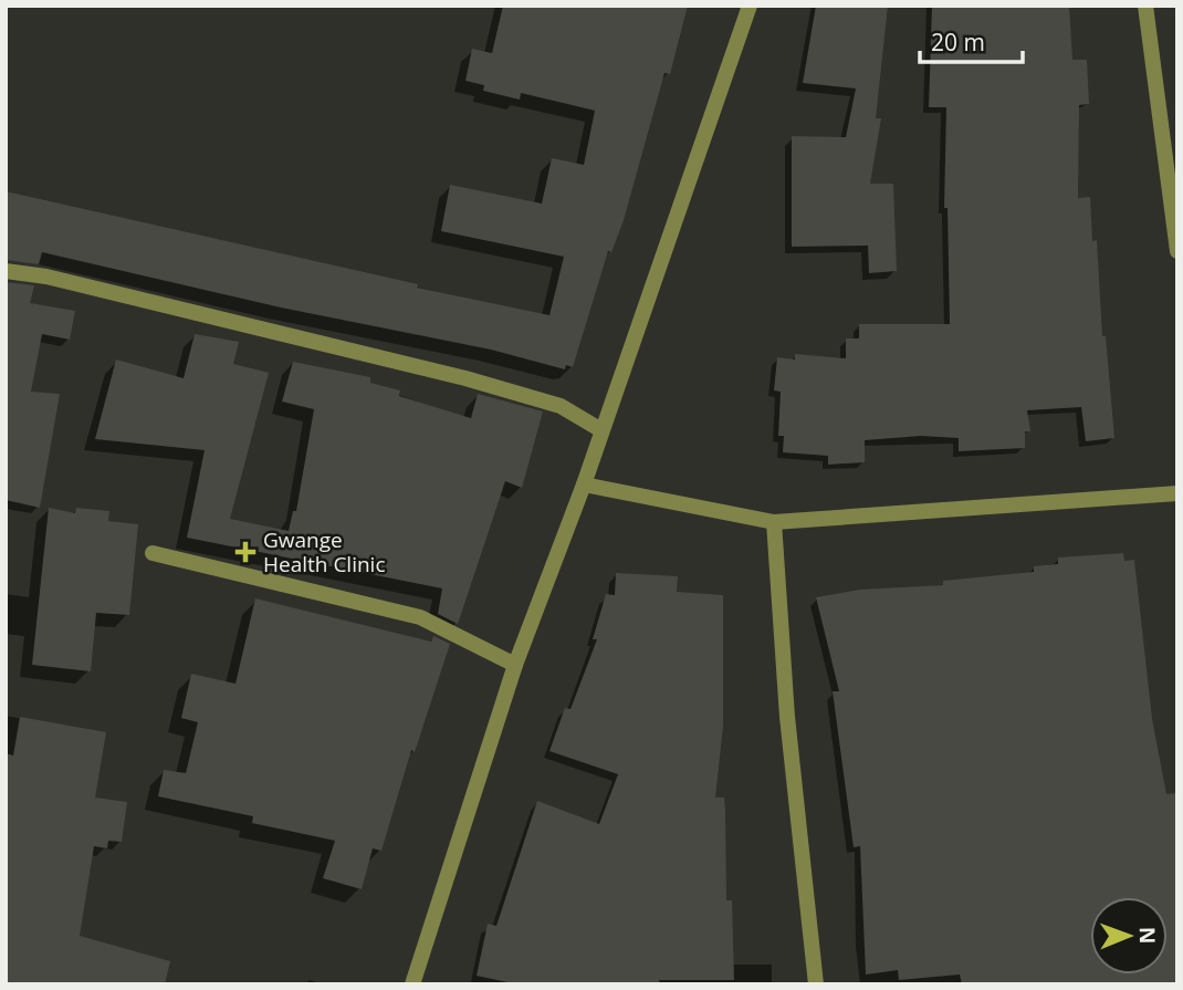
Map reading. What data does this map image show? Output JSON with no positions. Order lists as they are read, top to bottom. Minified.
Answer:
{"places":{"health":["Gwange Health Clinic"]},"scale_bar":"20 m","north":"right"}
